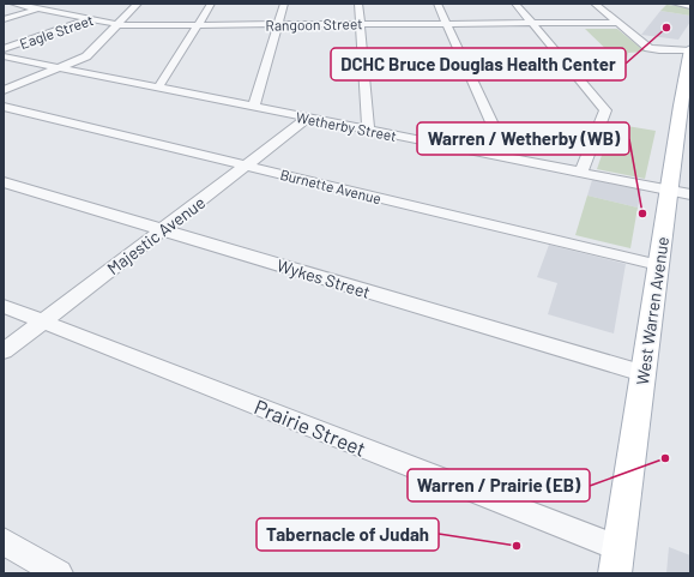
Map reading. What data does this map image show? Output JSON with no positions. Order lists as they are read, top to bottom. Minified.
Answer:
{"streets":{"main road":["West Warren Avenue"],"street":["Rangoon Street","Eagle Street","Wetherby Street","Burnette Avenue","Majestic Avenue","Wykes Street","Prairie Street"]},"crossings":[["Rangoon Street","Eagle Street"],["Wetherby Street","Majestic Avenue"],["Wetherby Street","West Warren Avenue"],["Burnette Avenue","Majestic Avenue"],["Burnette Avenue","West Warren Avenue"],["Majestic Avenue","Wykes Street"],["Majestic Avenue","Prairie Street"],["Wykes Street","West Warren Avenue"],["West Warren Avenue","Prairie Street"]],"places":["DCHC Bruce Douglas Health Center","Warren / Wetherby (WB)","Warren / Prairie (EB)","Tabernacle of Judah"]}
